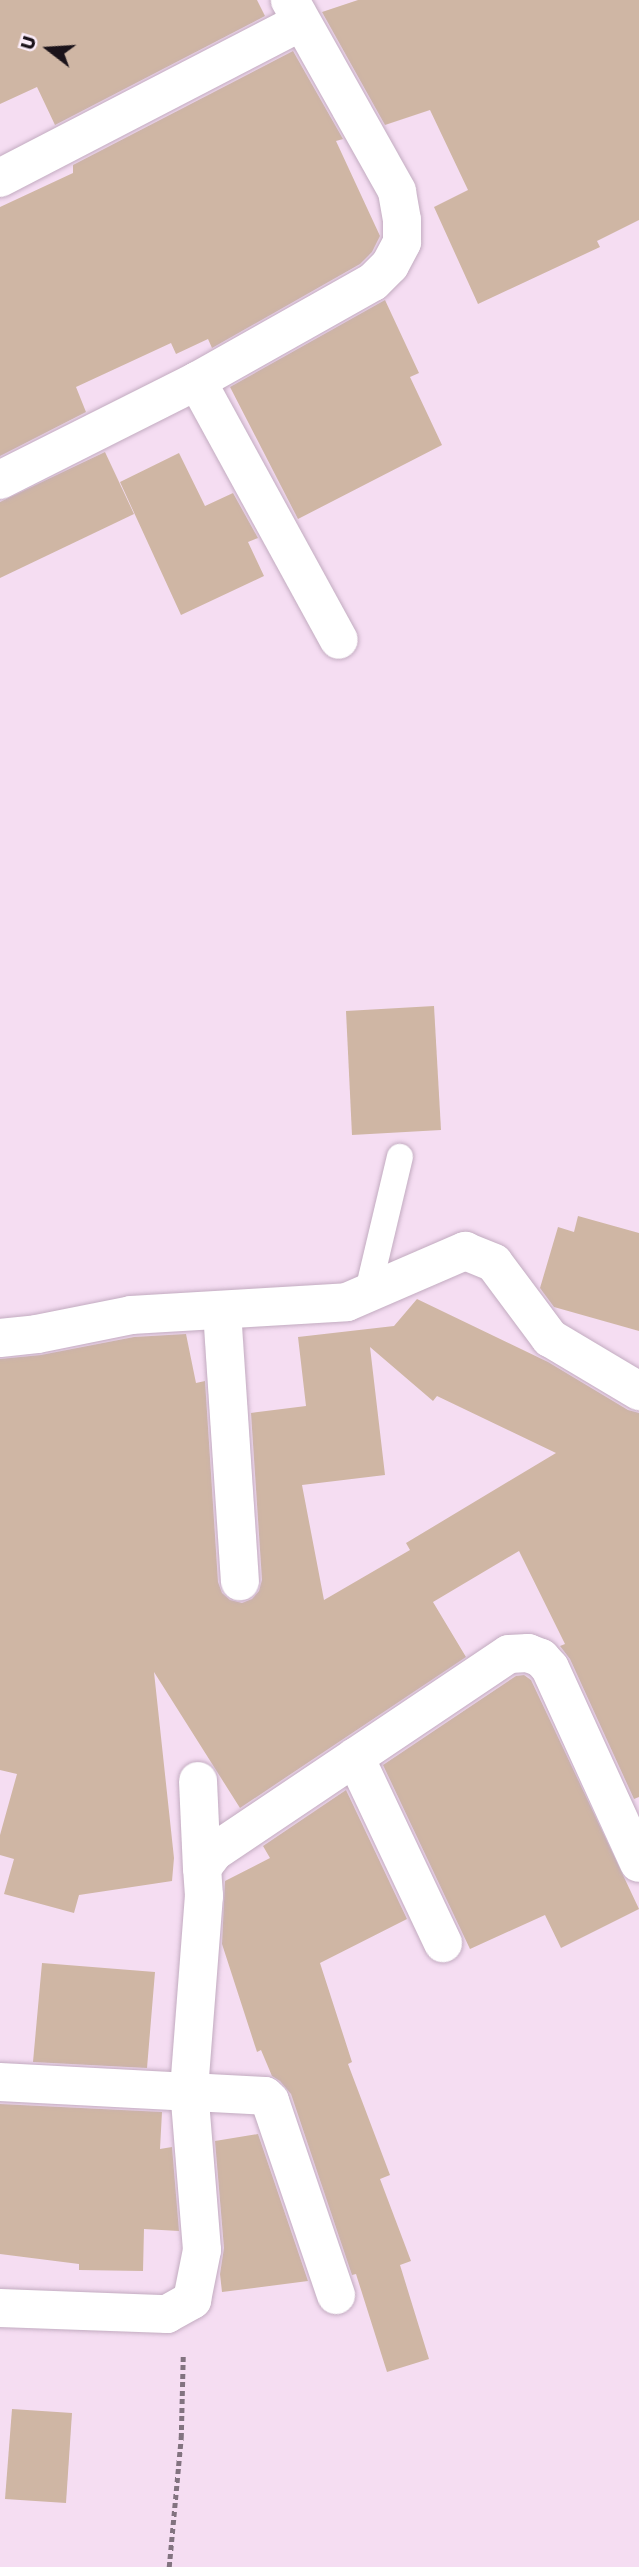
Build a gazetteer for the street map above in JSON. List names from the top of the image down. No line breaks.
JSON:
{"north":"left"}
